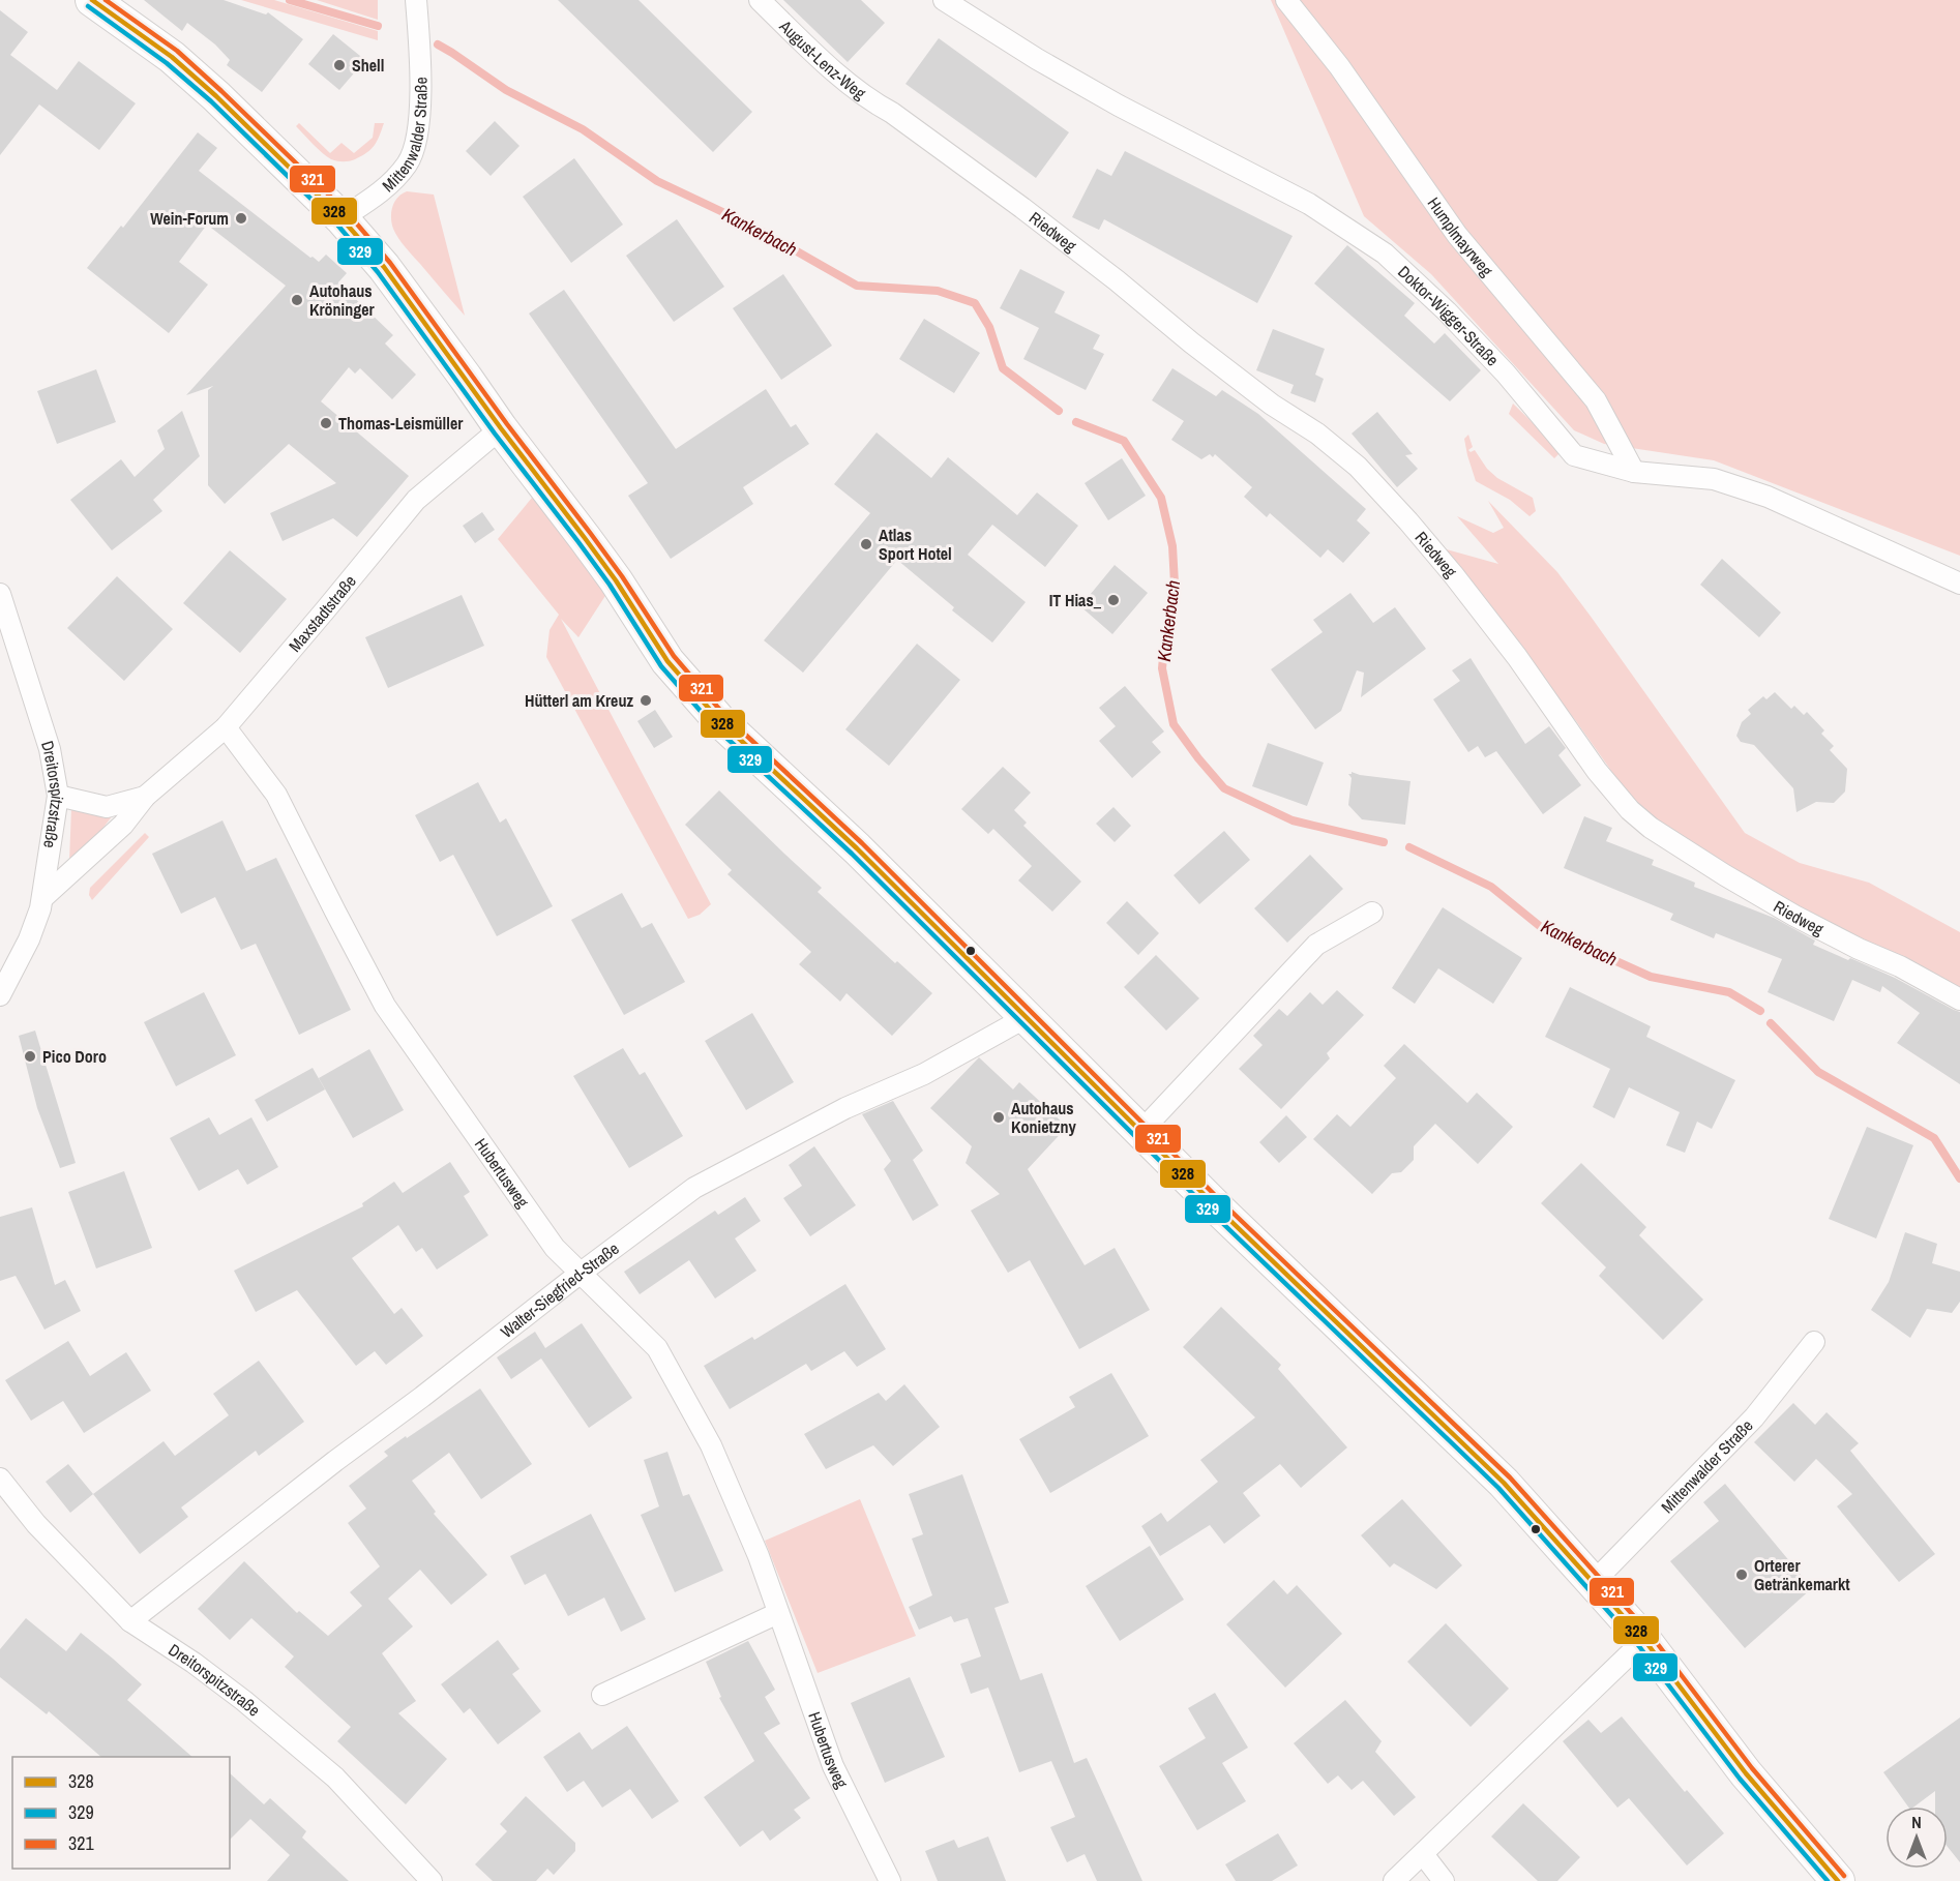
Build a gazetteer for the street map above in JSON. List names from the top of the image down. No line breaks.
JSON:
{"streets":{"street":["August-Lenz-Weg","Mittenwalder Straße","Riedweg","Humplmayrweg","Doktor-Wigger-Straße","Maxstadtstraße","Dreitorspitzstraße","Hubertusweg","Walter-Siegfried-Straße"]},"crossings":[["August-Lenz-Weg","Riedweg"],["Humplmayrweg","Doktor-Wigger-Straße"],["Maxstadtstraße","Dreitorspitzstraße"],["Maxstadtstraße","Hubertusweg"],["Dreitorspitzstraße","Walter-Siegfried-Straße"],["Hubertusweg","Walter-Siegfried-Straße"]],"water":["Kankerbach"],"places":["Shell","Wein-Forum","Autohaus Kröninger","Thomas-Leismüller","Atlas Sport Hotel","IT Hias_","Hütterl am Kreuz","Pico Doro","Autohaus Konietzny","Orterer Getränkemarkt"],"lines":["transit line 328","transit line 321","transit line 329"],"legend":["328","329","321"],"north":"top"}
